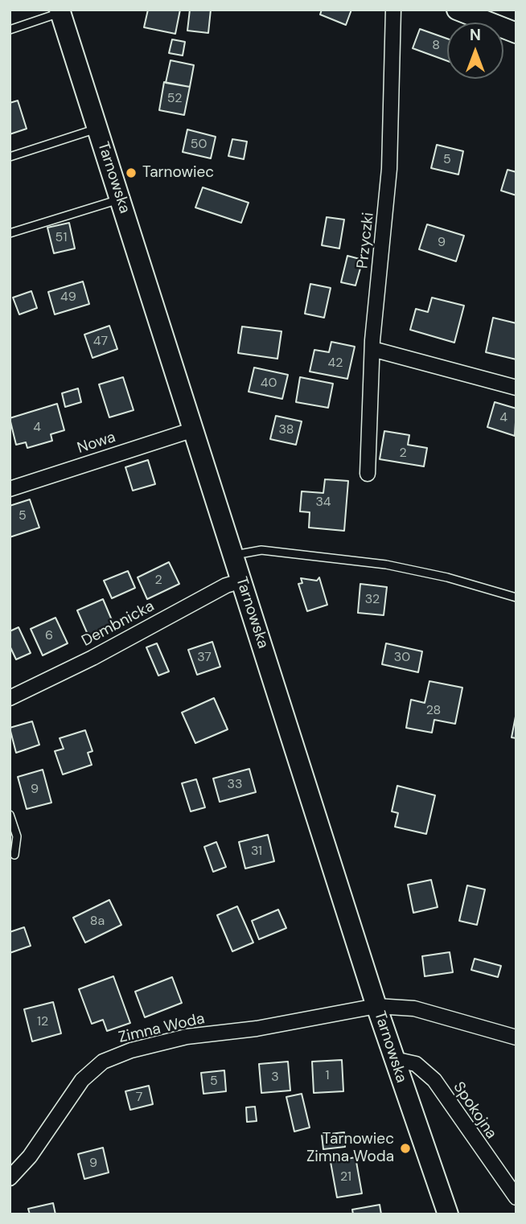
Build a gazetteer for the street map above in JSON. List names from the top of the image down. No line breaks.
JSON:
{"streets":{"main road":["Tarnowska"],"street":["Przyczki","Nowa","Dembnicka","Zimna Woda","Spokojna"]},"crossings":[["Tarnowska","Nowa"],["Tarnowska","Dembnicka"],["Tarnowska","Zimna Woda"],["Tarnowska","Spokojna"]],"places":["Tarnowiec","Tarnowiec Zimna Woda"],"house_numbers":["8","52","50","5","51","9","49","47","42","40","4","4","38","2","34","5","2","32","6","37","30","28","33","9","31","8a","12","1","3","5","7","9","21"],"north":"top"}
